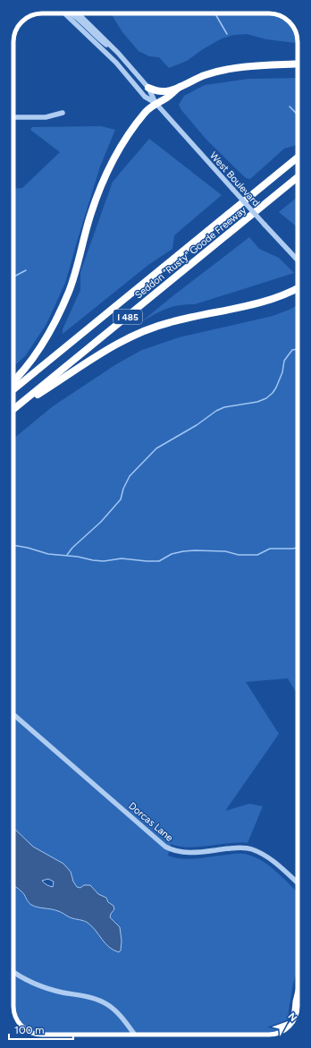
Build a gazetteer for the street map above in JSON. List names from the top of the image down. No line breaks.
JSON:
{"streets":{"highway":["Seddon \"Rusty\" Goode Freeway","I 485"],"street":["West Boulevard","Dorcas Lane"]},"scale_bar":"100 m","north":"top right"}
